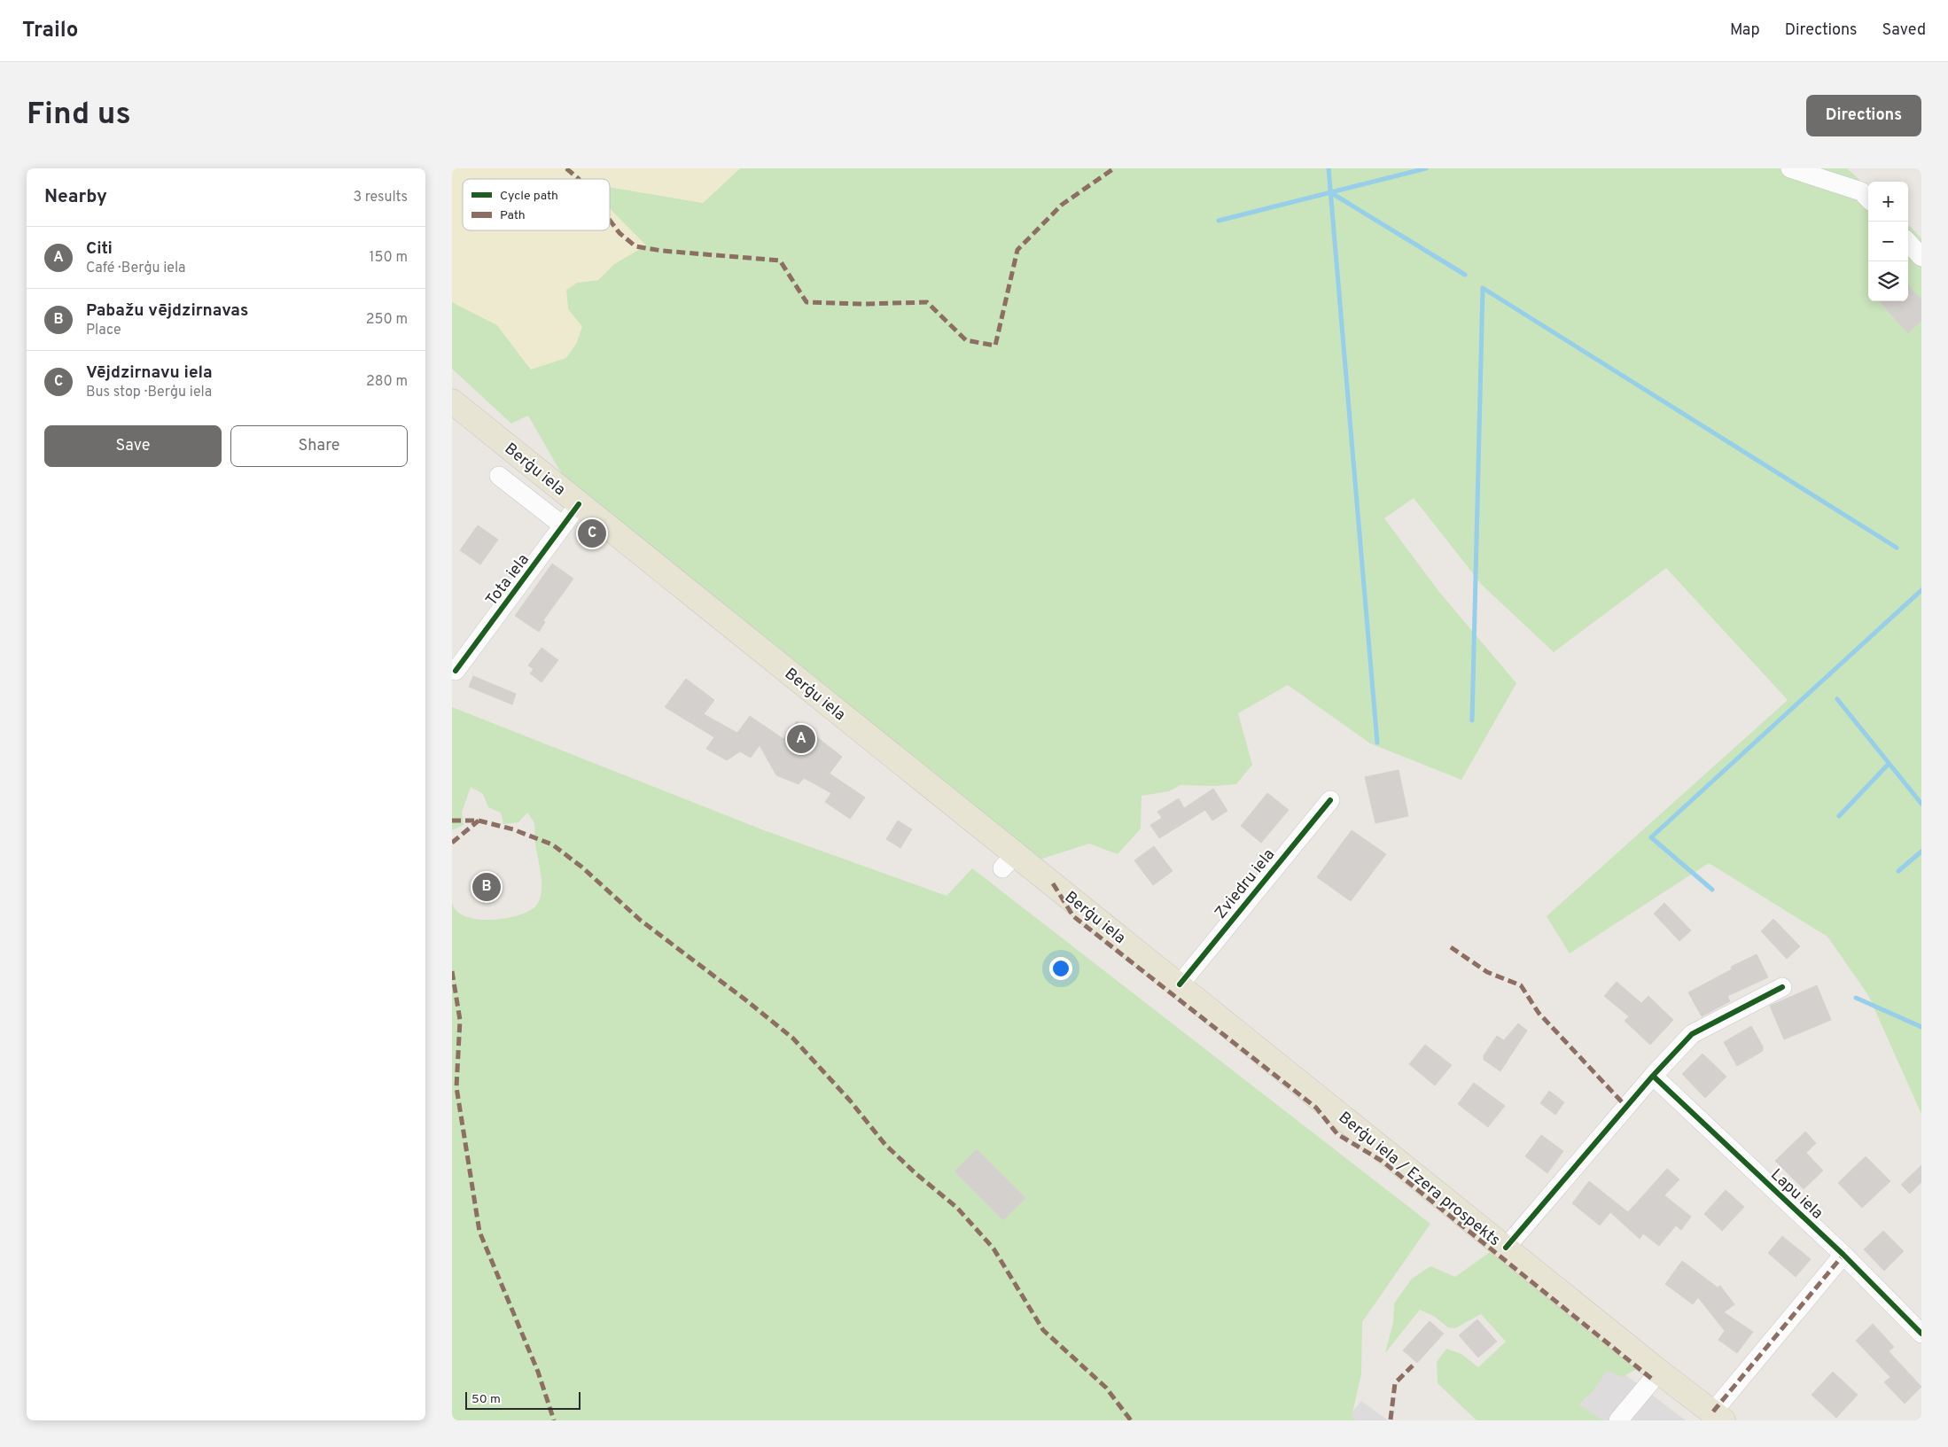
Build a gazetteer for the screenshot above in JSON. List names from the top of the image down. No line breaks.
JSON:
{"streets":{"main road":["Berģu iela","Berģu iela / Ezera prospekts"],"street":["Tota iela","Zviedru iela","Lapu iela"]},"crossings":[["Berģu iela","Tota iela"],["Berģu iela","Zviedru iela"],["Berģu iela","Berģu iela / Ezera prospekts"],["Zviedru iela","Berģu iela / Ezera prospekts"]],"legend":["Cycle path","Path"],"scale_bar":"50 m","page":{"header":"Trailo","nav":["Map","Directions","Saved"],"buttons":["Directions",["Save","Share"]],"title":"Find us","heading":["Nearby","3 results"],"map_buttons":["+","−"],"list":[{"mark":"A","name":"Citi","note":"Café · Berģu iela","value":"150 m"},{"mark":"B","name":"Pabažu vējdzirnavas","note":"Place","value":"250 m"},{"mark":"C","name":"Vējdzirnavu iela","note":"Bus stop · Berģu iela","value":"280 m"}],"pins":["C","A","B"],"scale":"50 m"}}
